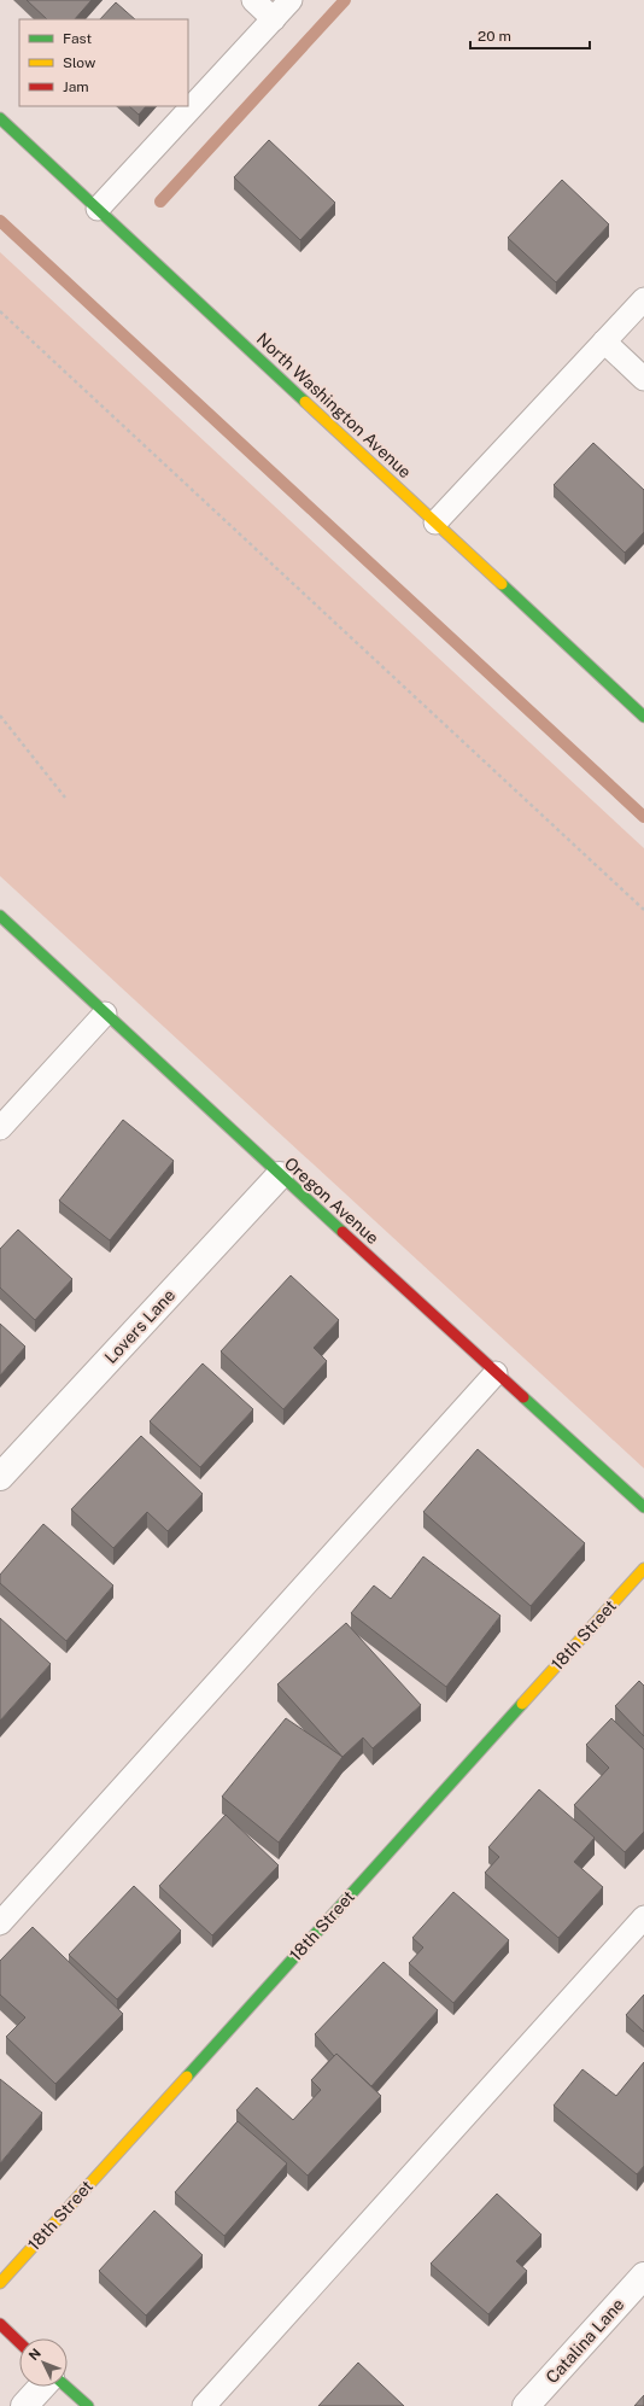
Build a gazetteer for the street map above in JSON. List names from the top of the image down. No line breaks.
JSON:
{"streets":{"street":["North Washington Avenue","Oregon Avenue","Lovers Lane","18th Street","Catalina Lane"]},"crossings":[["Oregon Avenue","Lovers Lane"]],"legend":["Fast","Slow","Jam"],"scale_bar":"20 m","north":"top left"}
